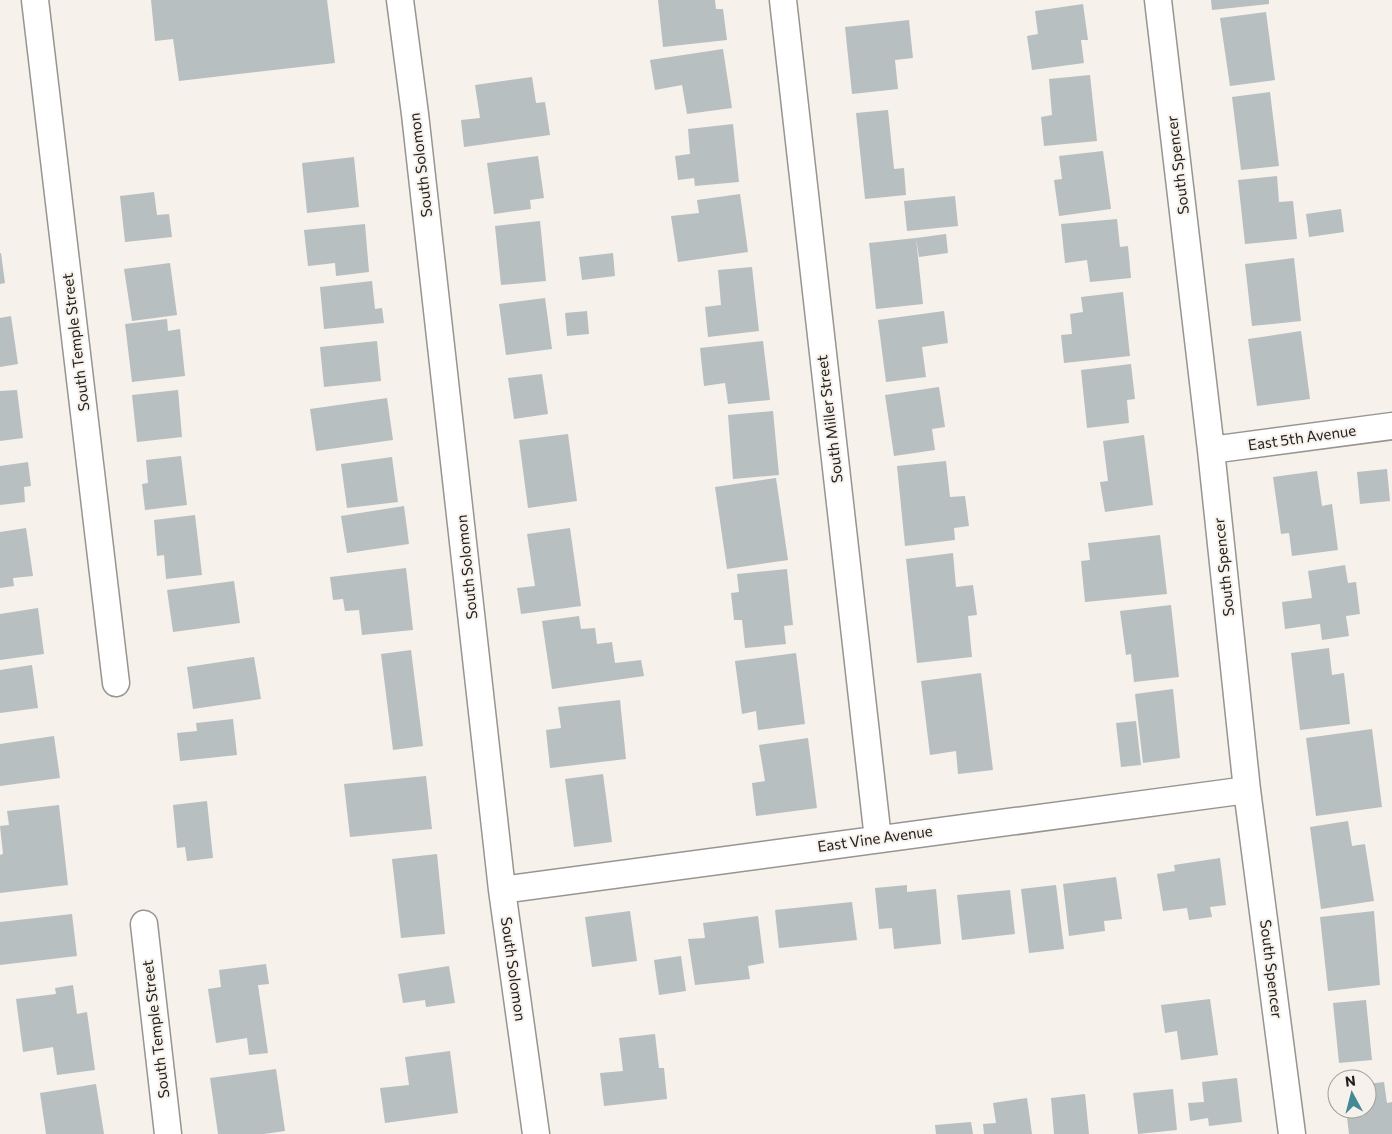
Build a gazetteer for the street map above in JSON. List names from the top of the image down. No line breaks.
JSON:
{"streets":{"street":["South Solomon","South Spencer","South Temple Street","South Miller Street","East 5th Avenue","East Vine Avenue"]},"crossings":[["South Solomon","East Vine Avenue"],["South Spencer","East 5th Avenue"],["South Spencer","East Vine Avenue"],["South Miller Street","East Vine Avenue"]],"north":"top"}
